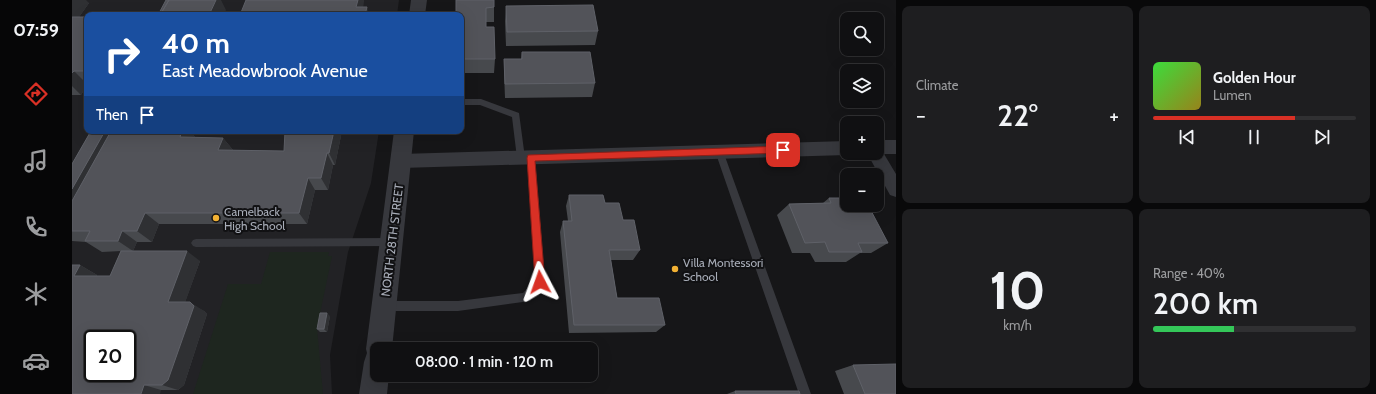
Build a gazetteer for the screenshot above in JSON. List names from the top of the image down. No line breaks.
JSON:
{"streets":{"street":["NORTH 28TH STREET"]},"places":["Camelback High School","Villa Montessori School"],"page":{"tabs":"07:59","tile":["Climate",["10","km/h"],["Range · 40%","200 km"]],"map_buttons":["+","−"],"turn":["40 m","East Meadowbrook Avenue"],"song":["Golden Hour","Lumen"],"then":"Then","heat":["−","22°","+"],"limit":"20","trip":"08:00 · 1 min · 120 m"}}
